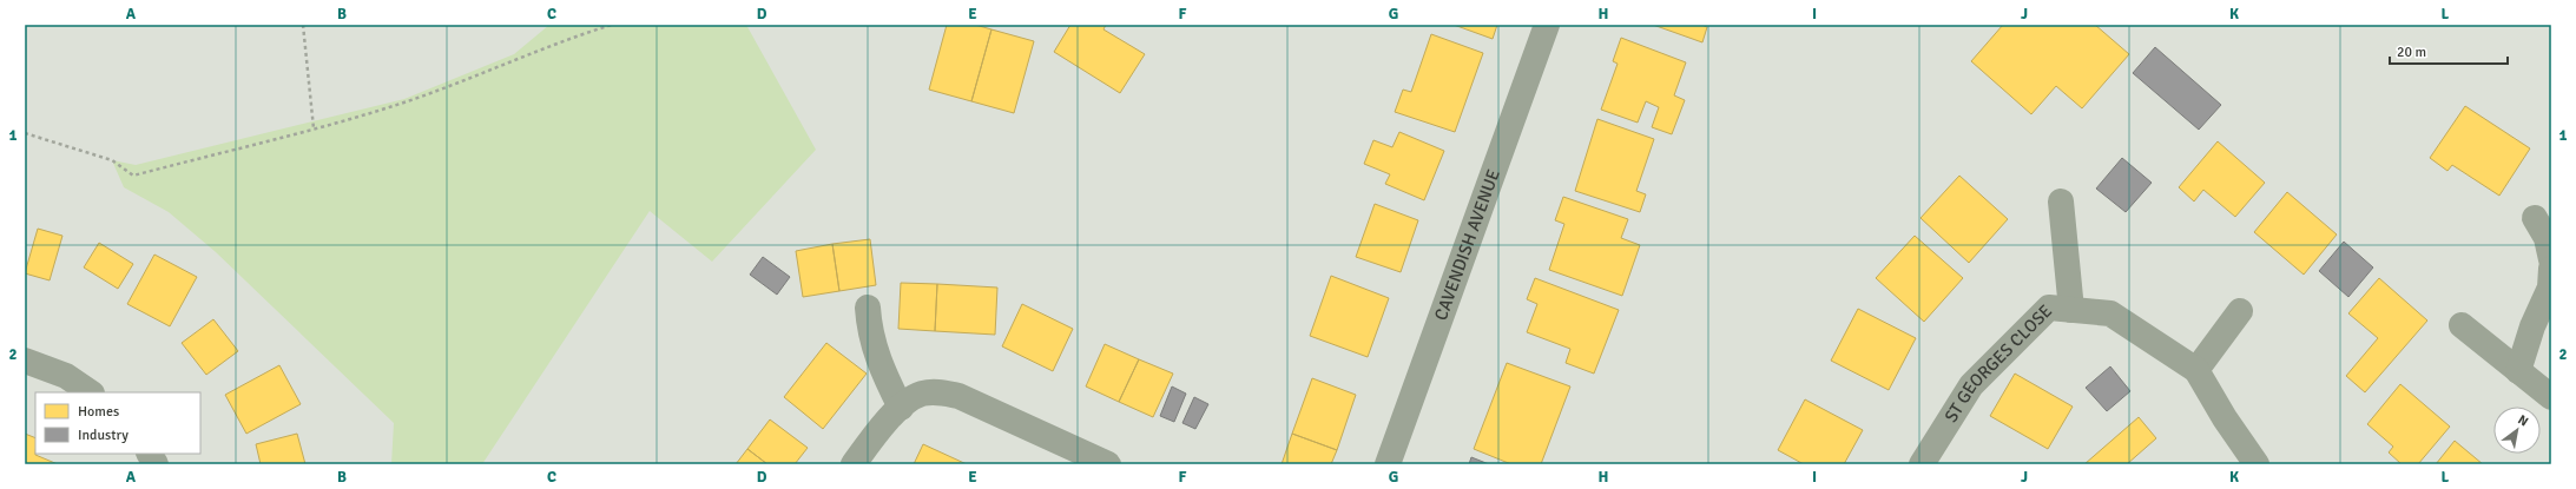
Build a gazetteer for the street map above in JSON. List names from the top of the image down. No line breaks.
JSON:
{"streets":{"street":["CAVENDISH AVENUE","ST GEORGES CLOSE"]},"legend":["Homes","Industry"],"scale_bar":"20 m","north":"top right","grid":{"columns":["A","B","C","D","E","F","G","H","I","J","K","L"],"rows":["1","2"]}}
